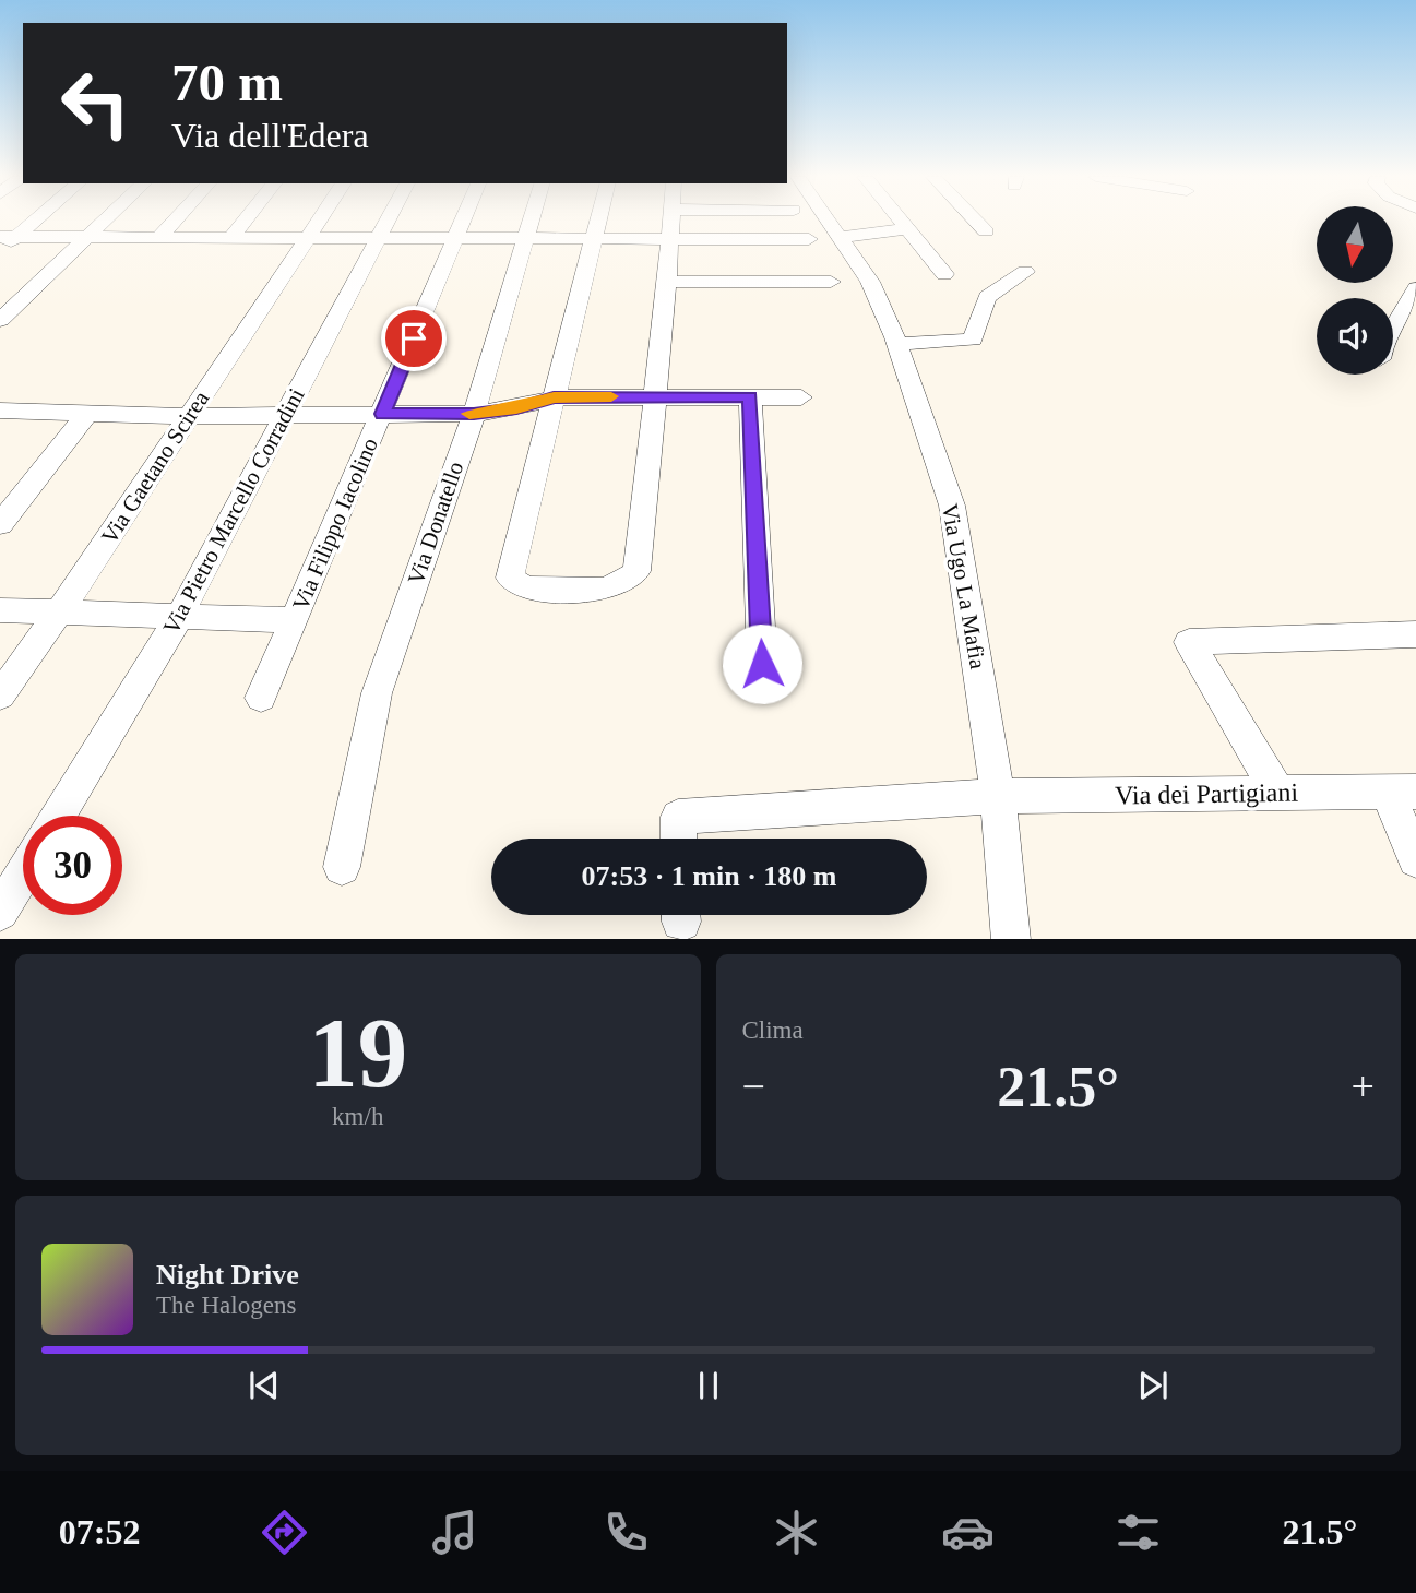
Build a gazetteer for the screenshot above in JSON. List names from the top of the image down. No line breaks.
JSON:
{"streets":{"street":["Via Gaetano Scirea","Via Pietro Marcello Corradini","Via Donatello","Via Filippo Iacolino","Via Ugo La Mafia","Via dei Partigiani"]},"crossings":[["Via Ugo La Mafia","Via dei Partigiani"]],"north":"bottom","page":{"turn":["70 m","Via dell'Edera"],"limit":"30","trip":"07:53 · 1 min · 180 m","tile":[["19","km/h"],"Clima"],"heat":["−","21.5°","+"],"song":["Night Drive","The Halogens"],"tabs":["07:52","21.5°"]}}
